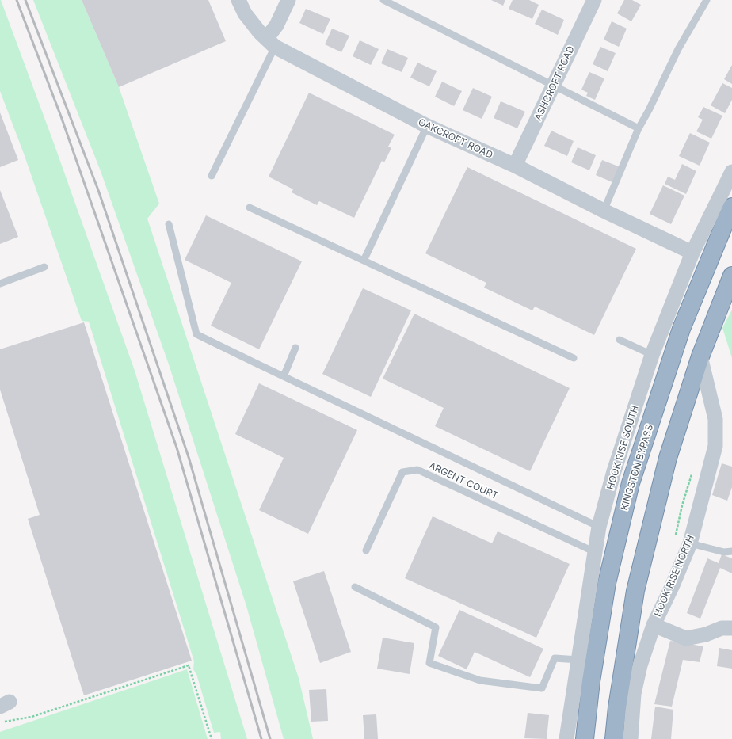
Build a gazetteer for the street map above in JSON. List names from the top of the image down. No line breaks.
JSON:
{"streets":{"highway":["KINGSTON BYPASS"],"street":["ASHCROFT ROAD","OAKCROFT ROAD","HOOK RISE SOUTH","HOOK RISE NORTH"],"lane":["ARGENT COURT"]},"crossings":[["ASHCROFT ROAD","OAKCROFT ROAD"],["OAKCROFT ROAD","HOOK RISE SOUTH"],["HOOK RISE SOUTH","ARGENT COURT"]]}
